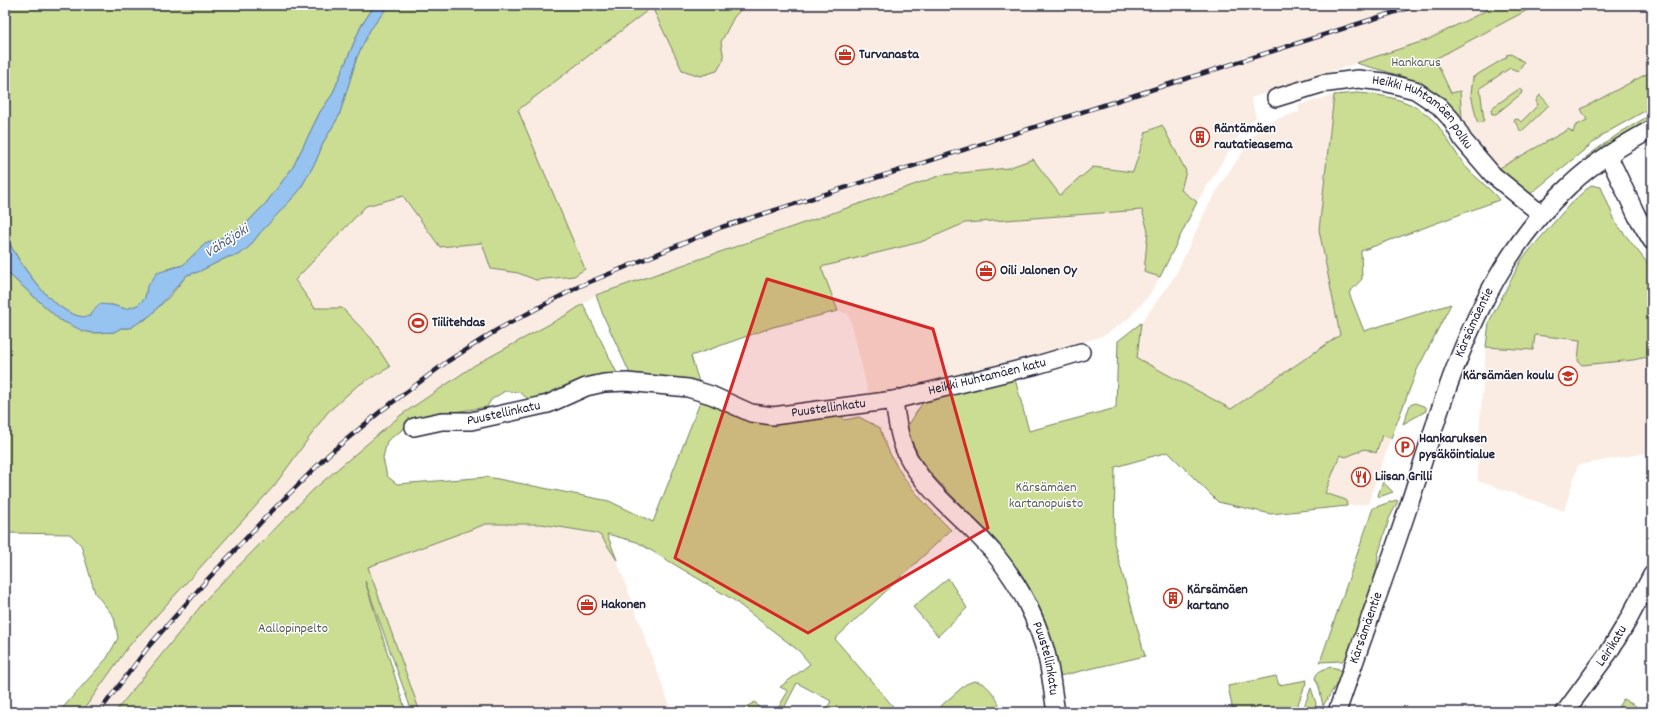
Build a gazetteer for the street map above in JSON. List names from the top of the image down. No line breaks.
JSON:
{"streets":{"street":["Heikki Huhtamäen polku","Kärsämäentie","Heikki Huhtamäen katu","Puustellinkatu","Leirikatu"]},"crossings":[["Heikki Huhtamäen polku","Kärsämäentie"],["Heikki Huhtamäen katu","Puustellinkatu"]],"water":["Vähäjoki"],"parks":["Hankarus","Kärsämäen kartanopuisto","Aallopinpelto"],"places":{"office":["Turvanasta","Oili Jalonen Oy","Hakonen"],"building":["Räntämäen rautatieasema","Kärsämäen kartano"],"sports":["Tiilitehdas"],"school or university":["Kärsämäen koulu"],"parking":["Hankaruksen pysäköintialue"],"restaurant":["Liisan Grilli"]}}
